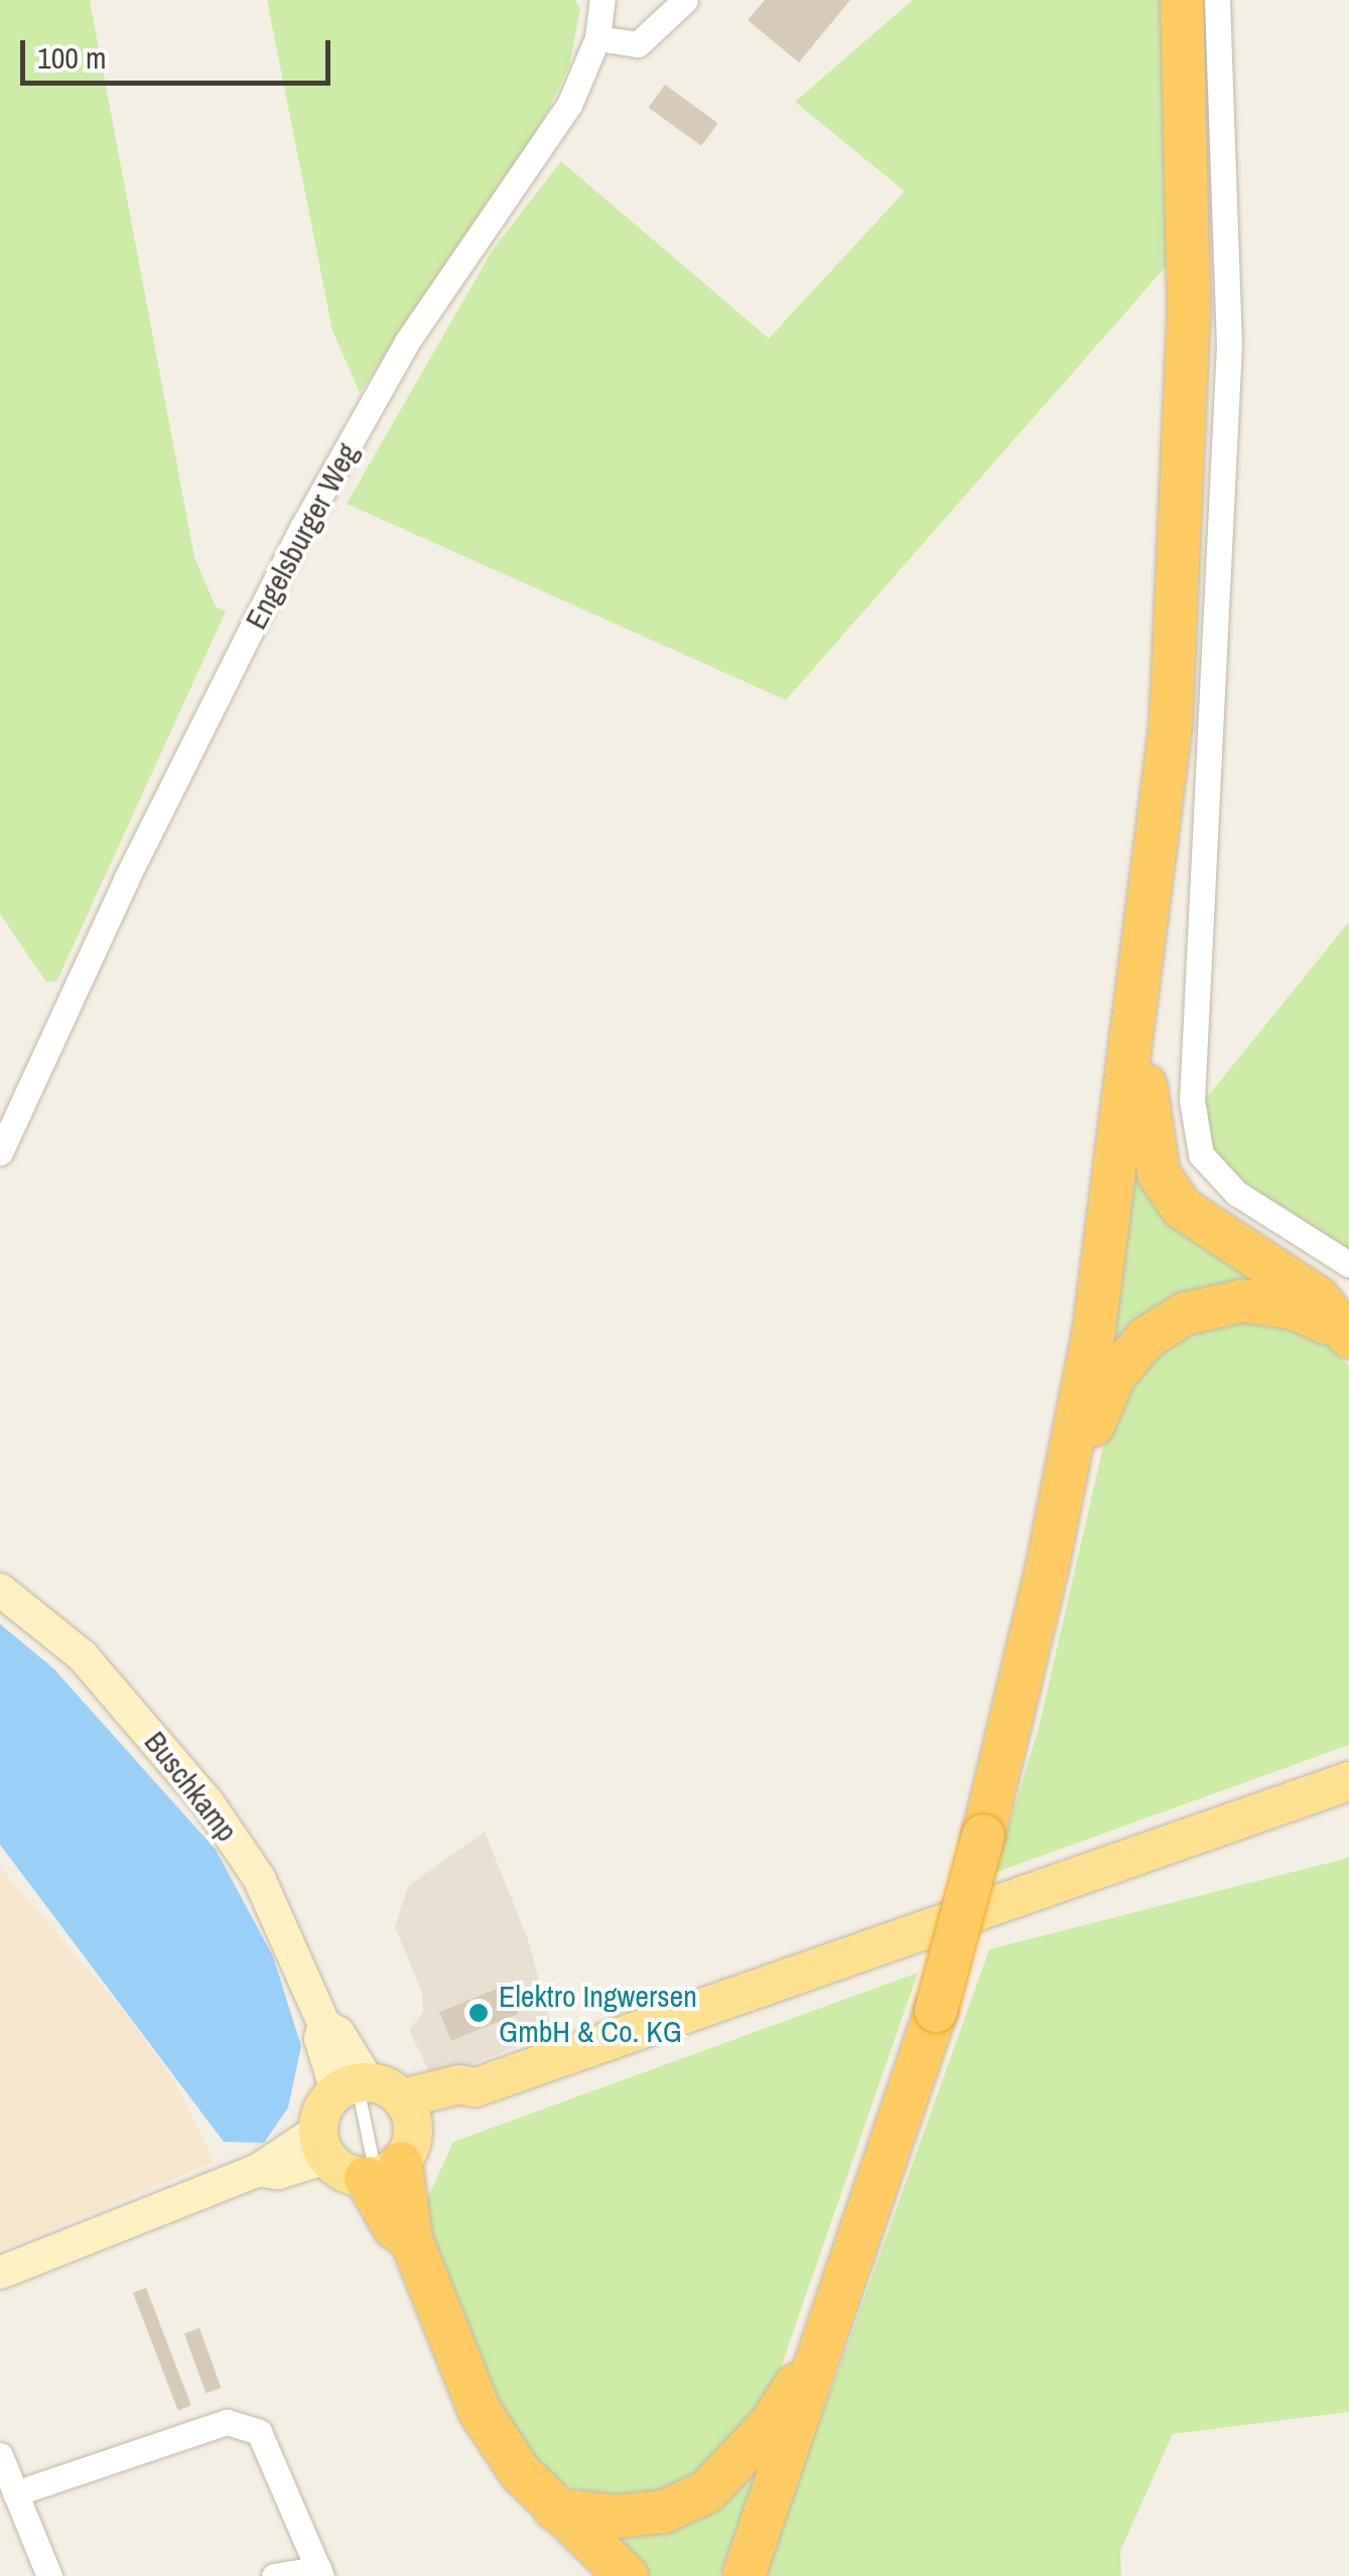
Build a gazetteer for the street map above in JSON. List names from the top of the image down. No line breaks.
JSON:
{"streets":{"street":["Engelsburger Weg","Buschkamp"]},"places":["Elektro Ingwersen GmbH & Co. KG"],"scale_bar":"100 m"}
